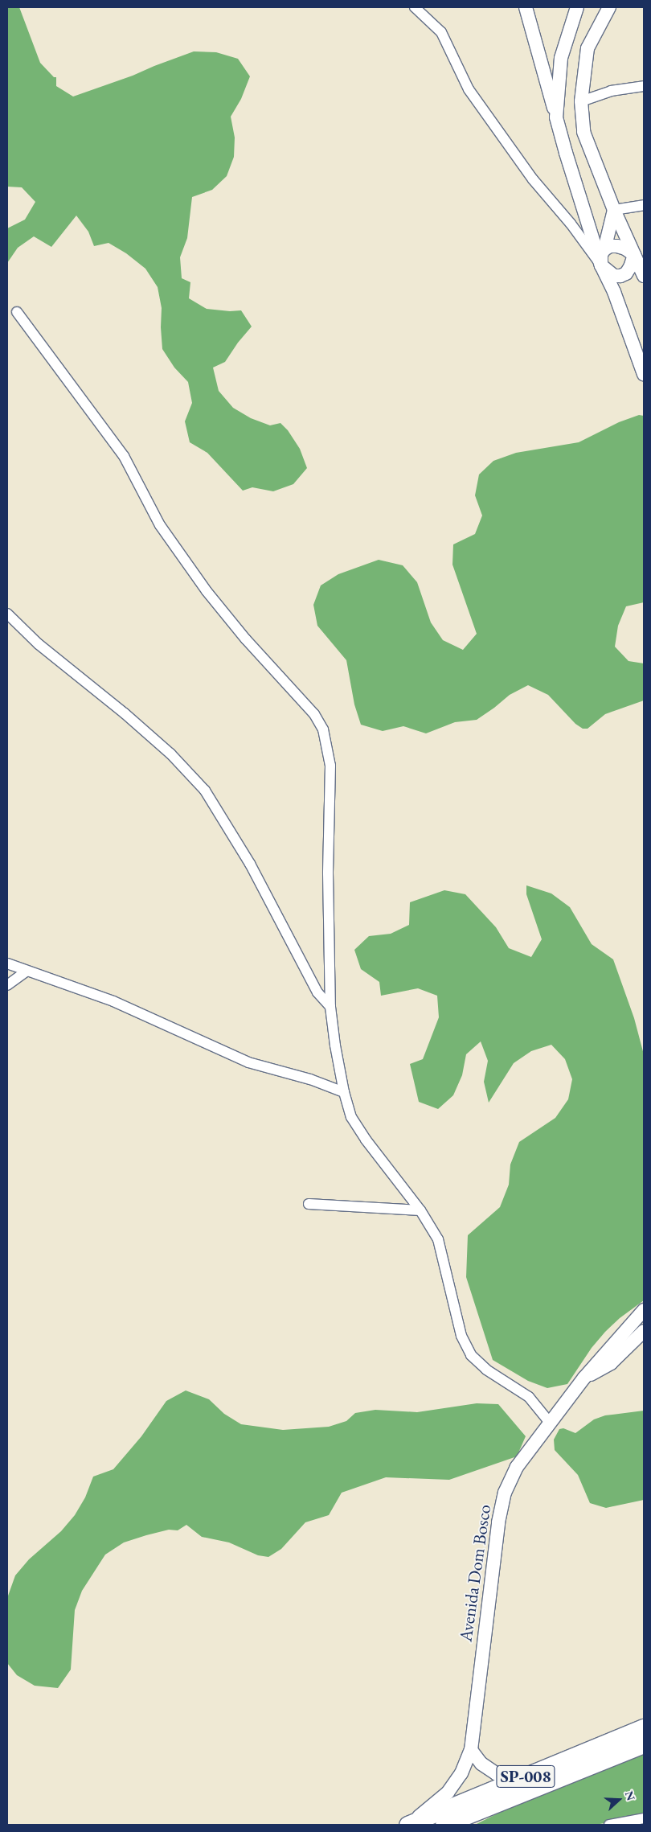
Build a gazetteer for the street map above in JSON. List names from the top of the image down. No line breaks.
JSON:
{"streets":{"main road":["SP-008"],"street":["Avenida Dom Bosco"]},"crossings":[["Avenida Dom Bosco","SP-008"]],"north":"right"}
